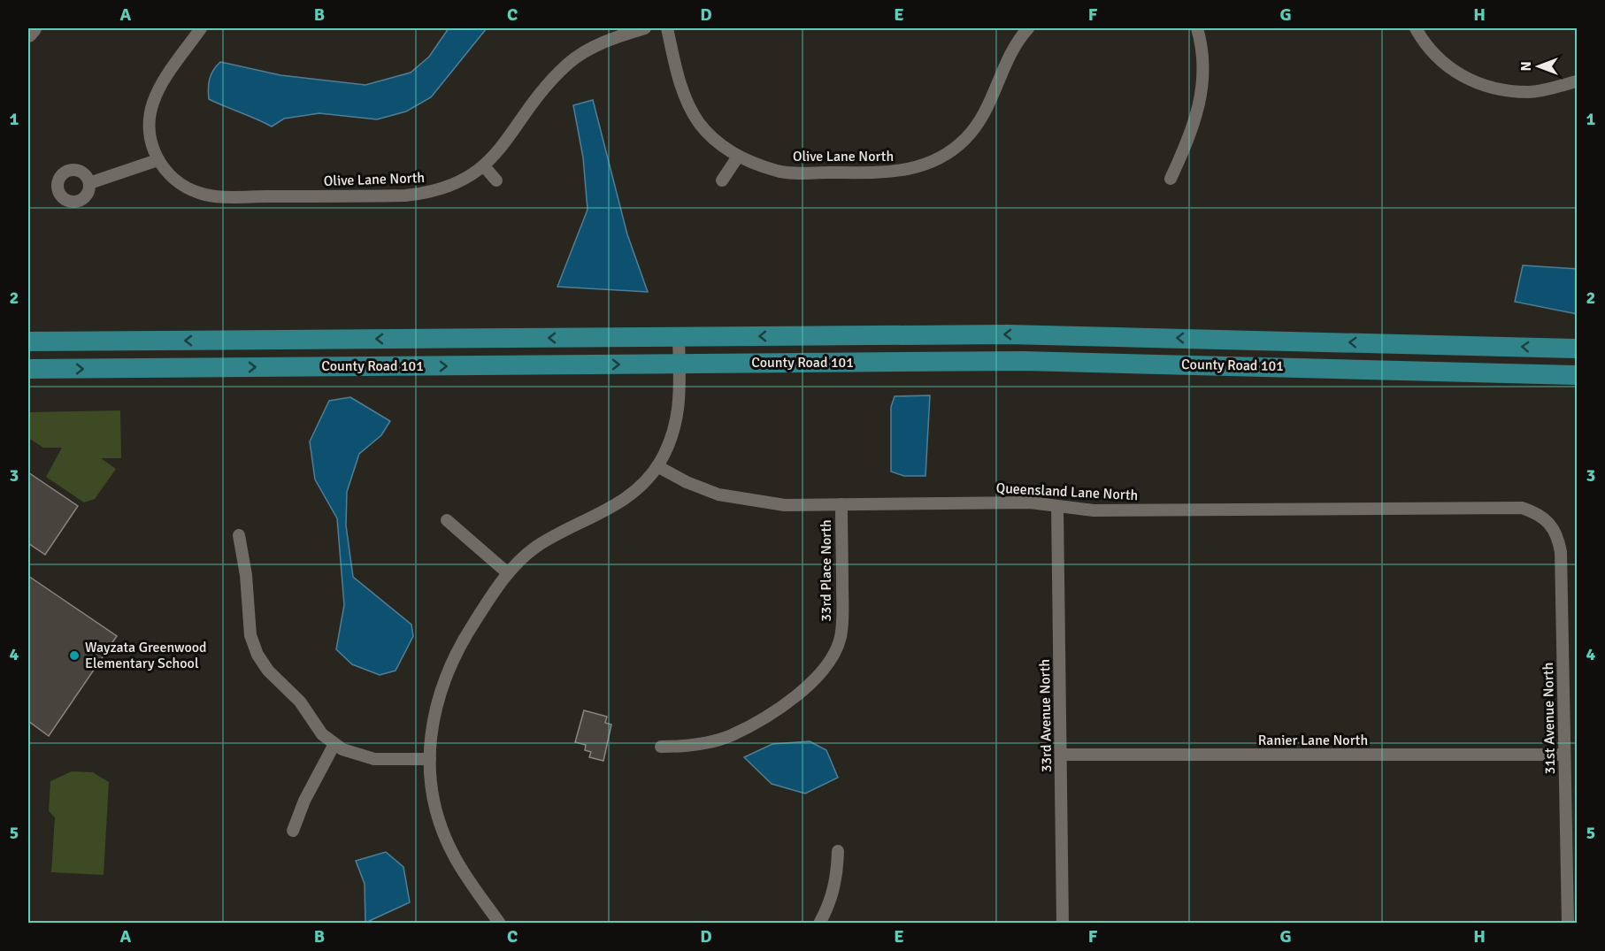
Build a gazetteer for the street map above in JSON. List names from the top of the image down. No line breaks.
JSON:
{"streets":{"main road":["County Road 101"],"street":["Olive Lane North","Queensland Lane North","33rd Place North","33rd Avenue North","31st Avenue North","Ranier Lane North"]},"crossings":[["Queensland Lane North","33rd Place North"],["Queensland Lane North","33rd Avenue North"],["Queensland Lane North","31st Avenue North"],["33rd Avenue North","Ranier Lane North"],["31st Avenue North","Ranier Lane North"]],"places":["Wayzata Greenwood Elementary School"],"north":"left","grid":{"columns":["A","B","C","D","E","F","G","H"],"rows":["1","2","3","4","5"]}}
